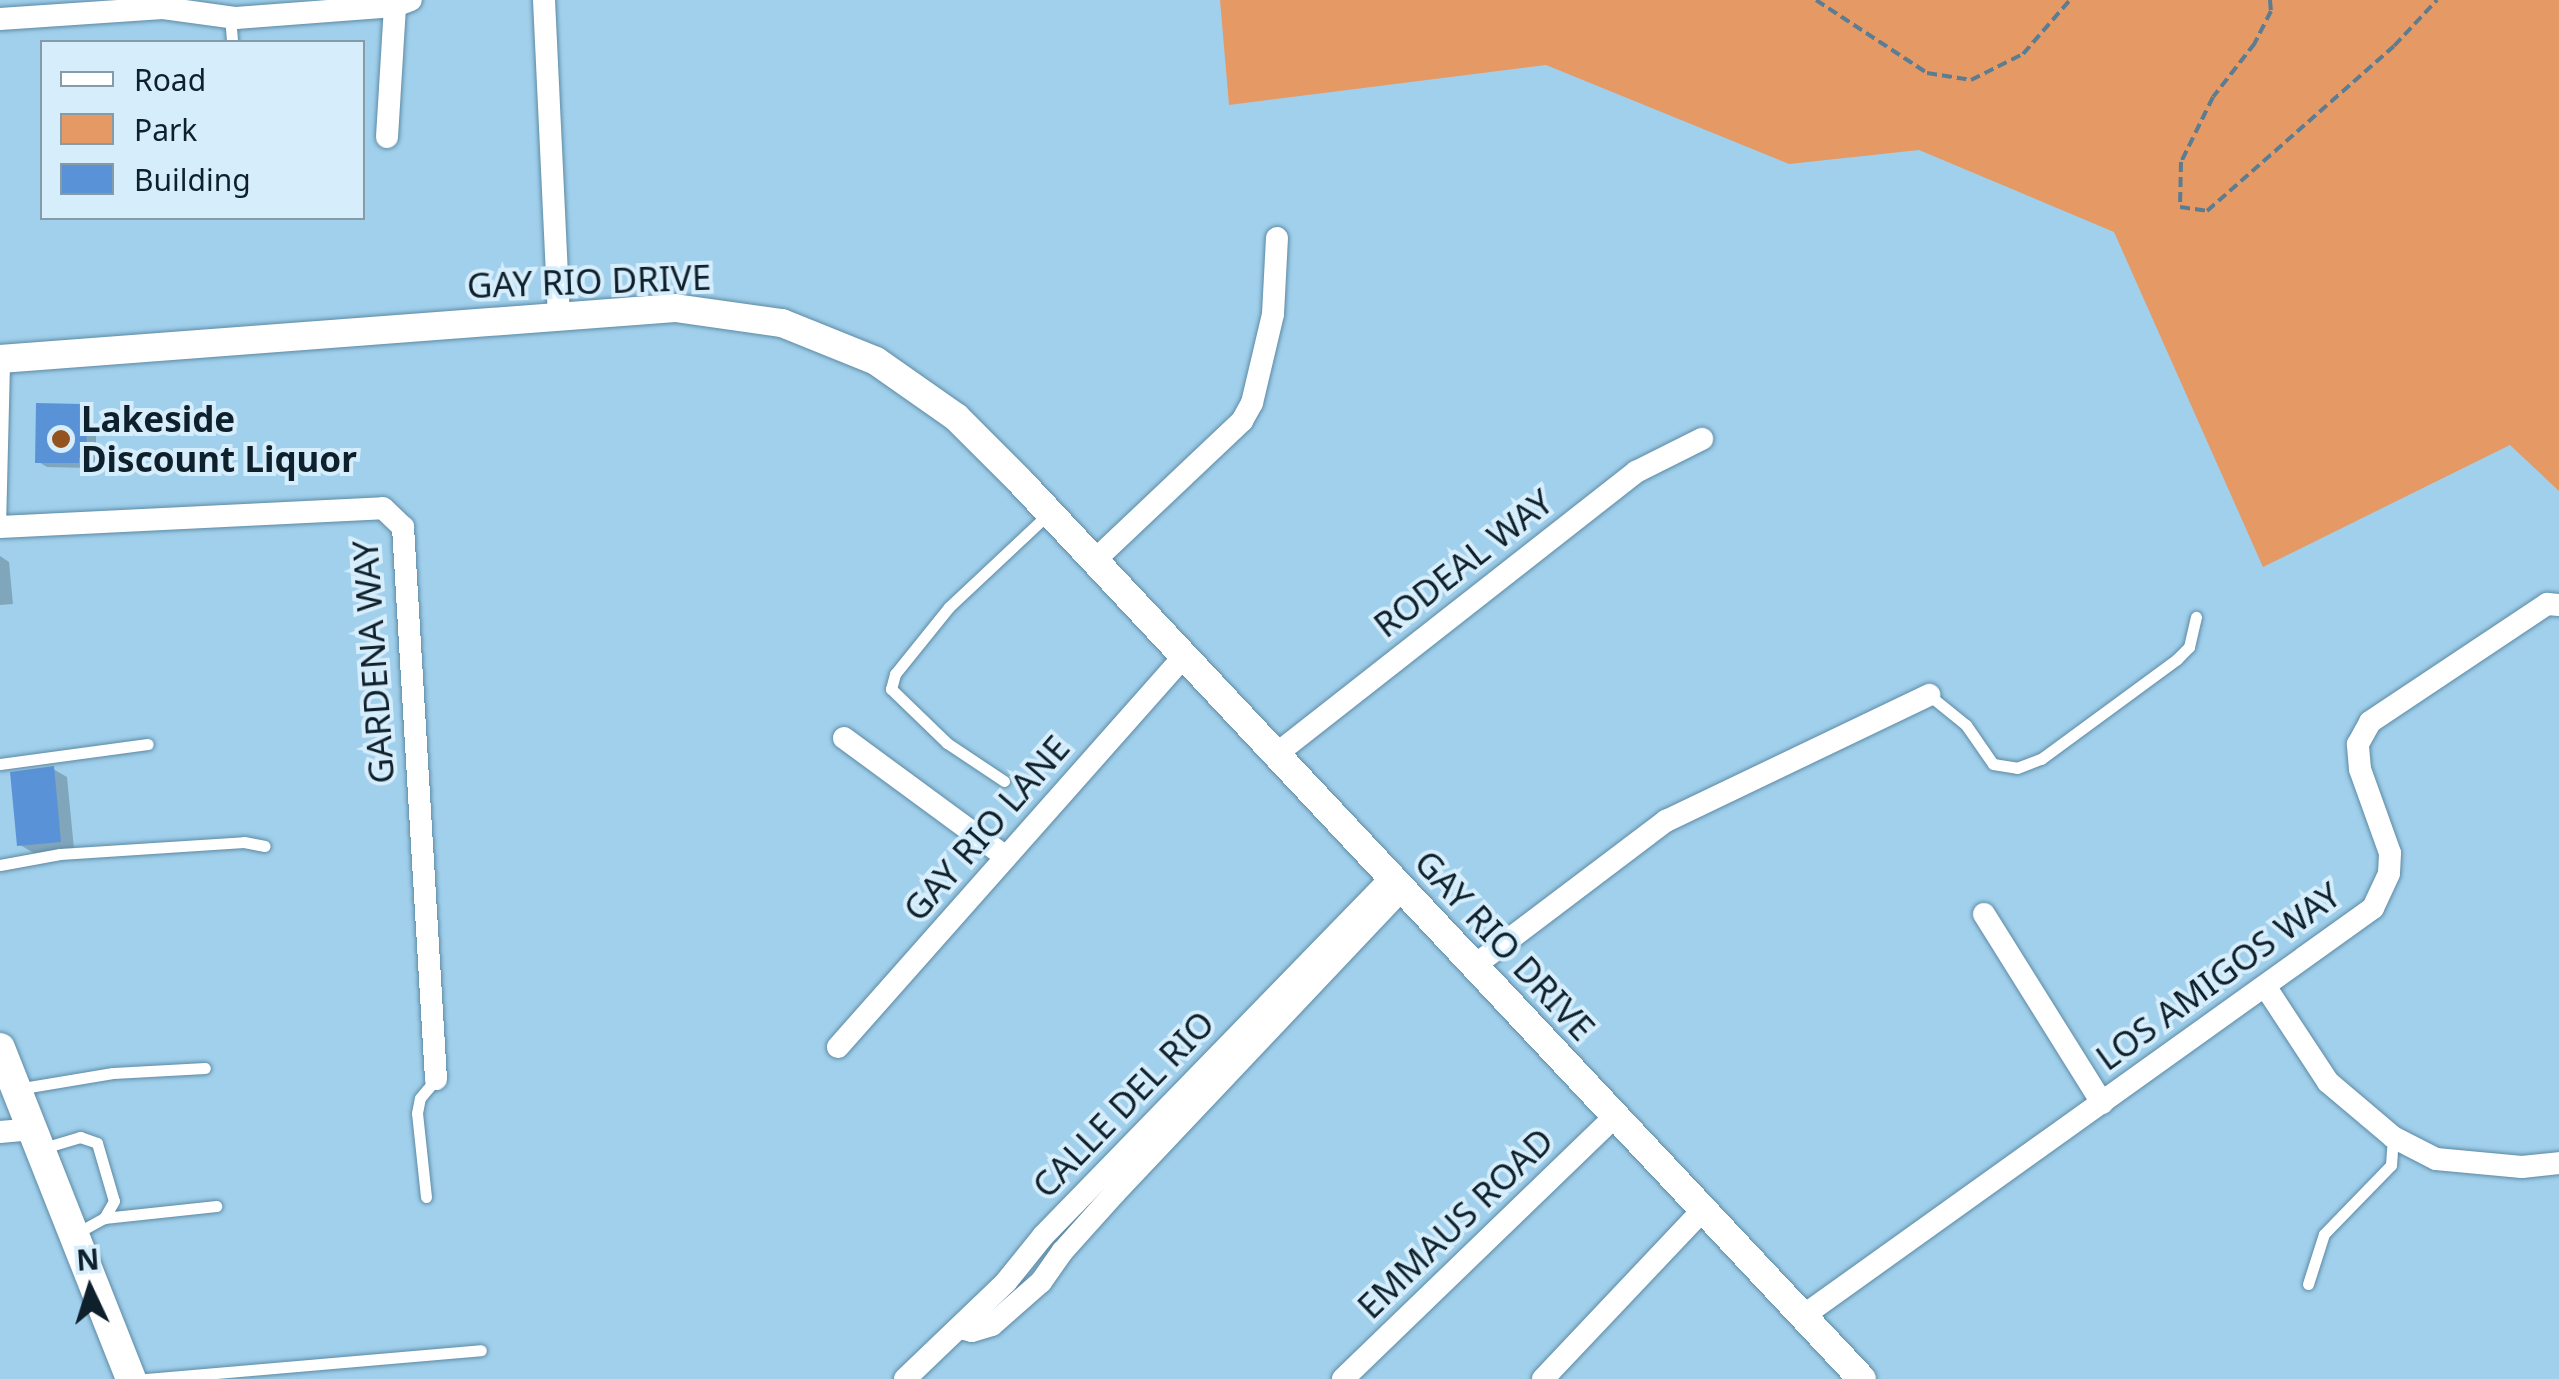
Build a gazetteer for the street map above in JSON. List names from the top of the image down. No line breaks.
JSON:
{"streets":{"street":["GAY RIO DRIVE","RODEAL WAY","GARDENA WAY","GAY RIO LANE","LOS AMIGOS WAY","CALLE DEL RIO","EMMAUS ROAD"]},"crossings":[["GAY RIO DRIVE","RODEAL WAY"],["GAY RIO DRIVE","GAY RIO LANE"],["GAY RIO DRIVE","LOS AMIGOS WAY"],["GAY RIO DRIVE","CALLE DEL RIO"],["GAY RIO DRIVE","EMMAUS ROAD"]],"places":["Lakeside Discount Liquor"],"legend":["Road","Park","Building"],"north":"top"}
